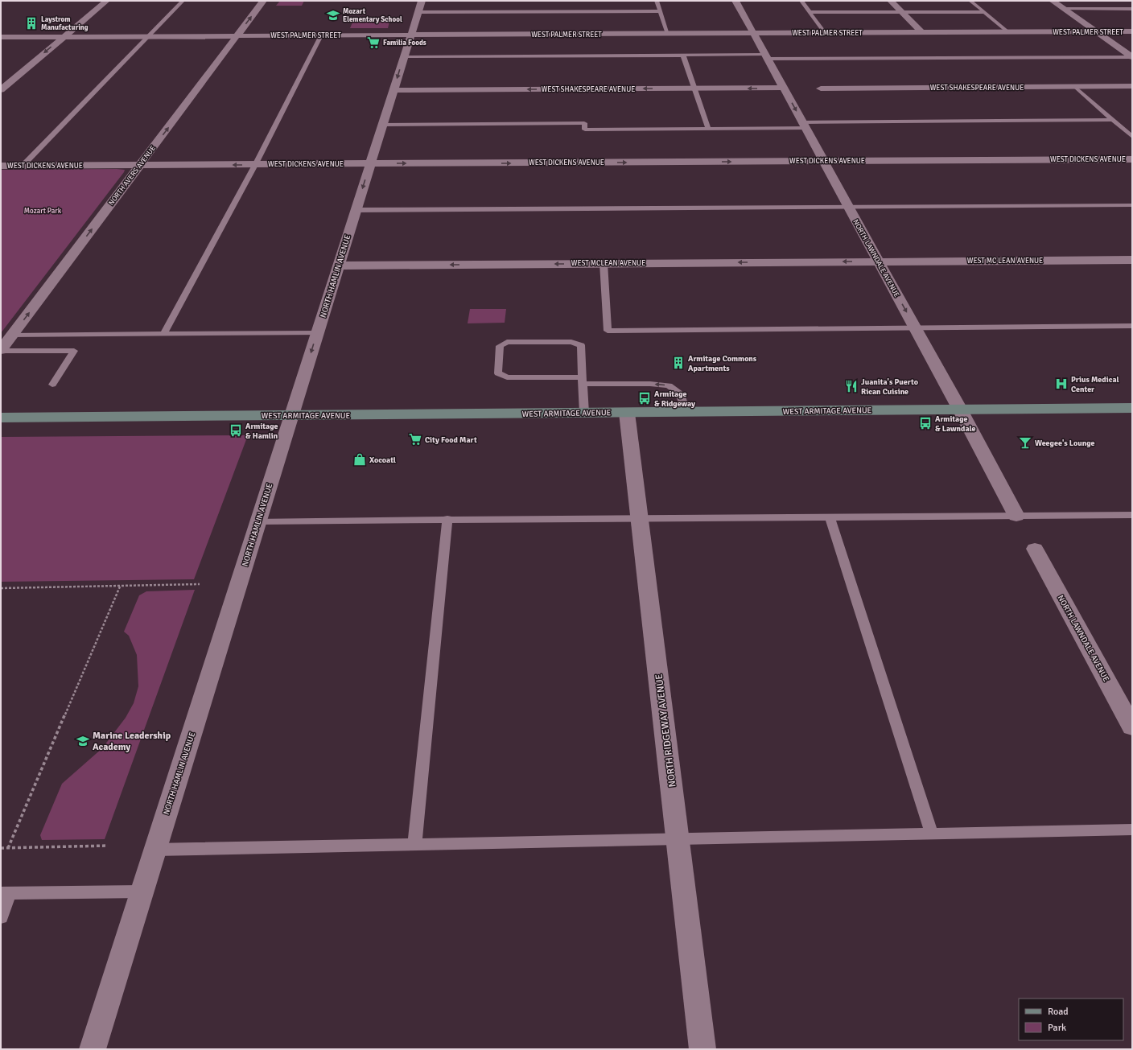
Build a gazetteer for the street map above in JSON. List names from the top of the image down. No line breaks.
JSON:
{"streets":{"main road":["WEST ARMITAGE AVENUE"],"street":["WEST PALMER STREET","WEST SHAKESPEARE AVENUE","WEST DICKENS AVENUE","NORTH AVERS AVENUE","NORTH LAWNDALE AVENUE","WEST MC LEAN AVENUE","WEST MCLEAN AVENUE","NORTH HAMLIN AVENUE","NORTH RIDGEWAY AVENUE"]},"crossings":[["WEST PALMER STREET","NORTH AVERS AVENUE"],["WEST PALMER STREET","NORTH LAWNDALE AVENUE"],["WEST PALMER STREET","NORTH HAMLIN AVENUE"],["WEST SHAKESPEARE AVENUE","NORTH LAWNDALE AVENUE"],["WEST SHAKESPEARE AVENUE","NORTH HAMLIN AVENUE"],["WEST DICKENS AVENUE","NORTH AVERS AVENUE"],["WEST DICKENS AVENUE","NORTH LAWNDALE AVENUE"],["WEST DICKENS AVENUE","NORTH HAMLIN AVENUE"],["NORTH LAWNDALE AVENUE","WEST MC LEAN AVENUE"],["NORTH LAWNDALE AVENUE","WEST MCLEAN AVENUE"],["NORTH LAWNDALE AVENUE","WEST ARMITAGE AVENUE"],["WEST MC LEAN AVENUE","WEST MCLEAN AVENUE"],["WEST MCLEAN AVENUE","NORTH HAMLIN AVENUE"],["NORTH HAMLIN AVENUE","WEST ARMITAGE AVENUE"],["WEST ARMITAGE AVENUE","NORTH RIDGEWAY AVENUE"]],"one_way":["WEST SHAKESPEARE AVENUE","WEST MCLEAN AVENUE"],"parks":["Mozart Park"],"places":{"school or university":["Mozart Elementary School","Marine Leadership Academy"],"building":["Laystrom Manufacturing","Armitage Commons Apartments"],"supermarket":["Familia Foods","City Food Mart"],"hospital":["Prius Medical Center"],"restaurant":["Juanita's Puerto Rican Cuisine"],"bus stop":["Armitage & Ridgeway","Armitage & Lawndale","Armitage & Hamlin"],"bar":["Weegee's Lounge"],"shop":["Xocoatl"]},"legend":["Road","Park"]}
